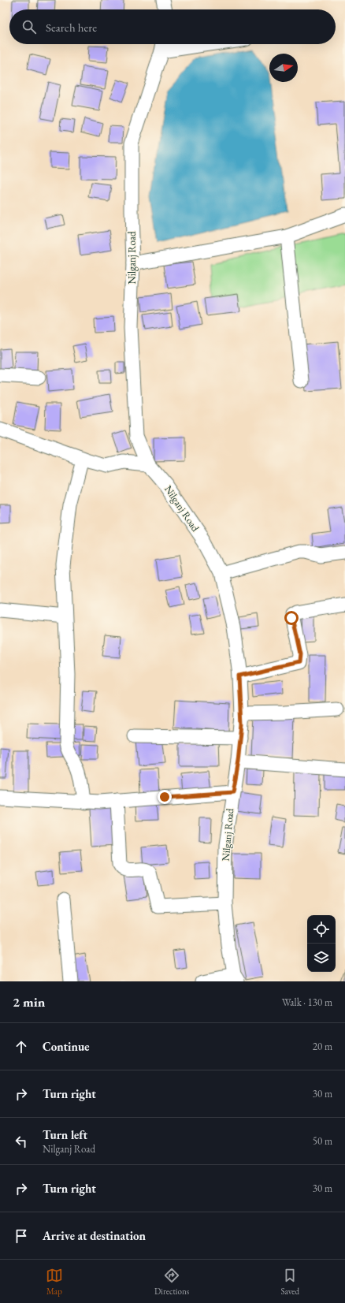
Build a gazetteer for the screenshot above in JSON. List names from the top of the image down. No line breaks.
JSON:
{"streets":{"street":["Nilganj Road"]},"north":"right","page":{"search":"Search here","heading":["2 min","Walk · 130 m"],"list":[["Continue","20 m"],["Turn right","30 m"],["Turn left","Nilganj Road","50 m"],["Turn right","30 m"],"Arrive at destination"],"nav":["Map","Directions","Saved"]}}
